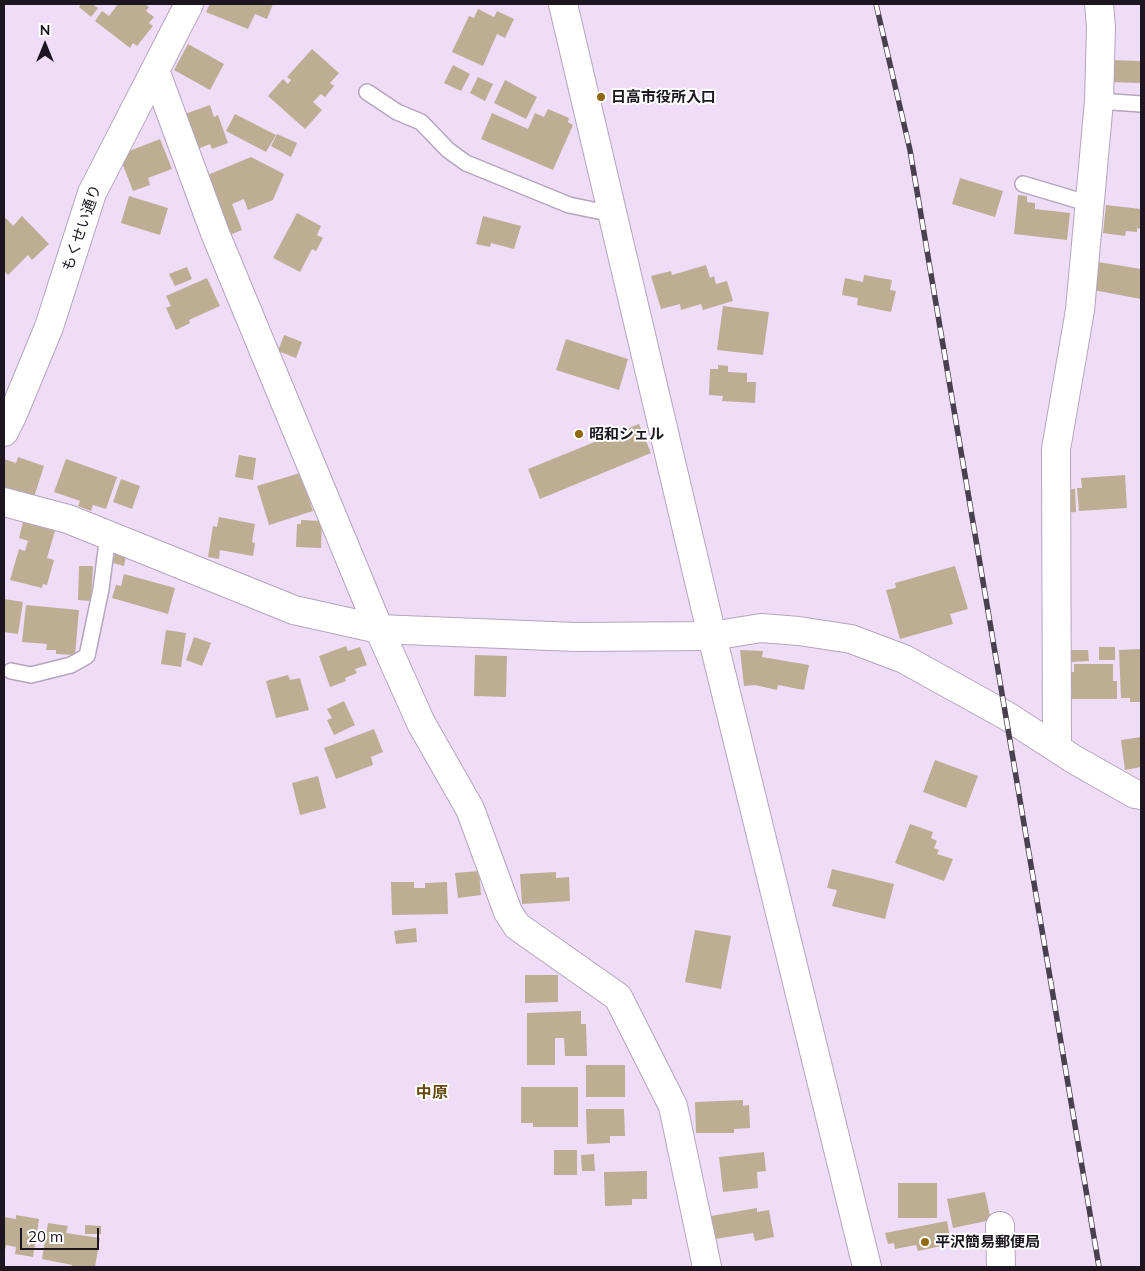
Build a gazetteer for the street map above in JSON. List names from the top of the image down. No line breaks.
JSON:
{"streets":{"street":["もくせい通り"]},"districts":["中原"],"places":["日高市役所入口","昭和シェル","平沢簡易郵便局"],"scale_bar":"20 m","north":"top"}
